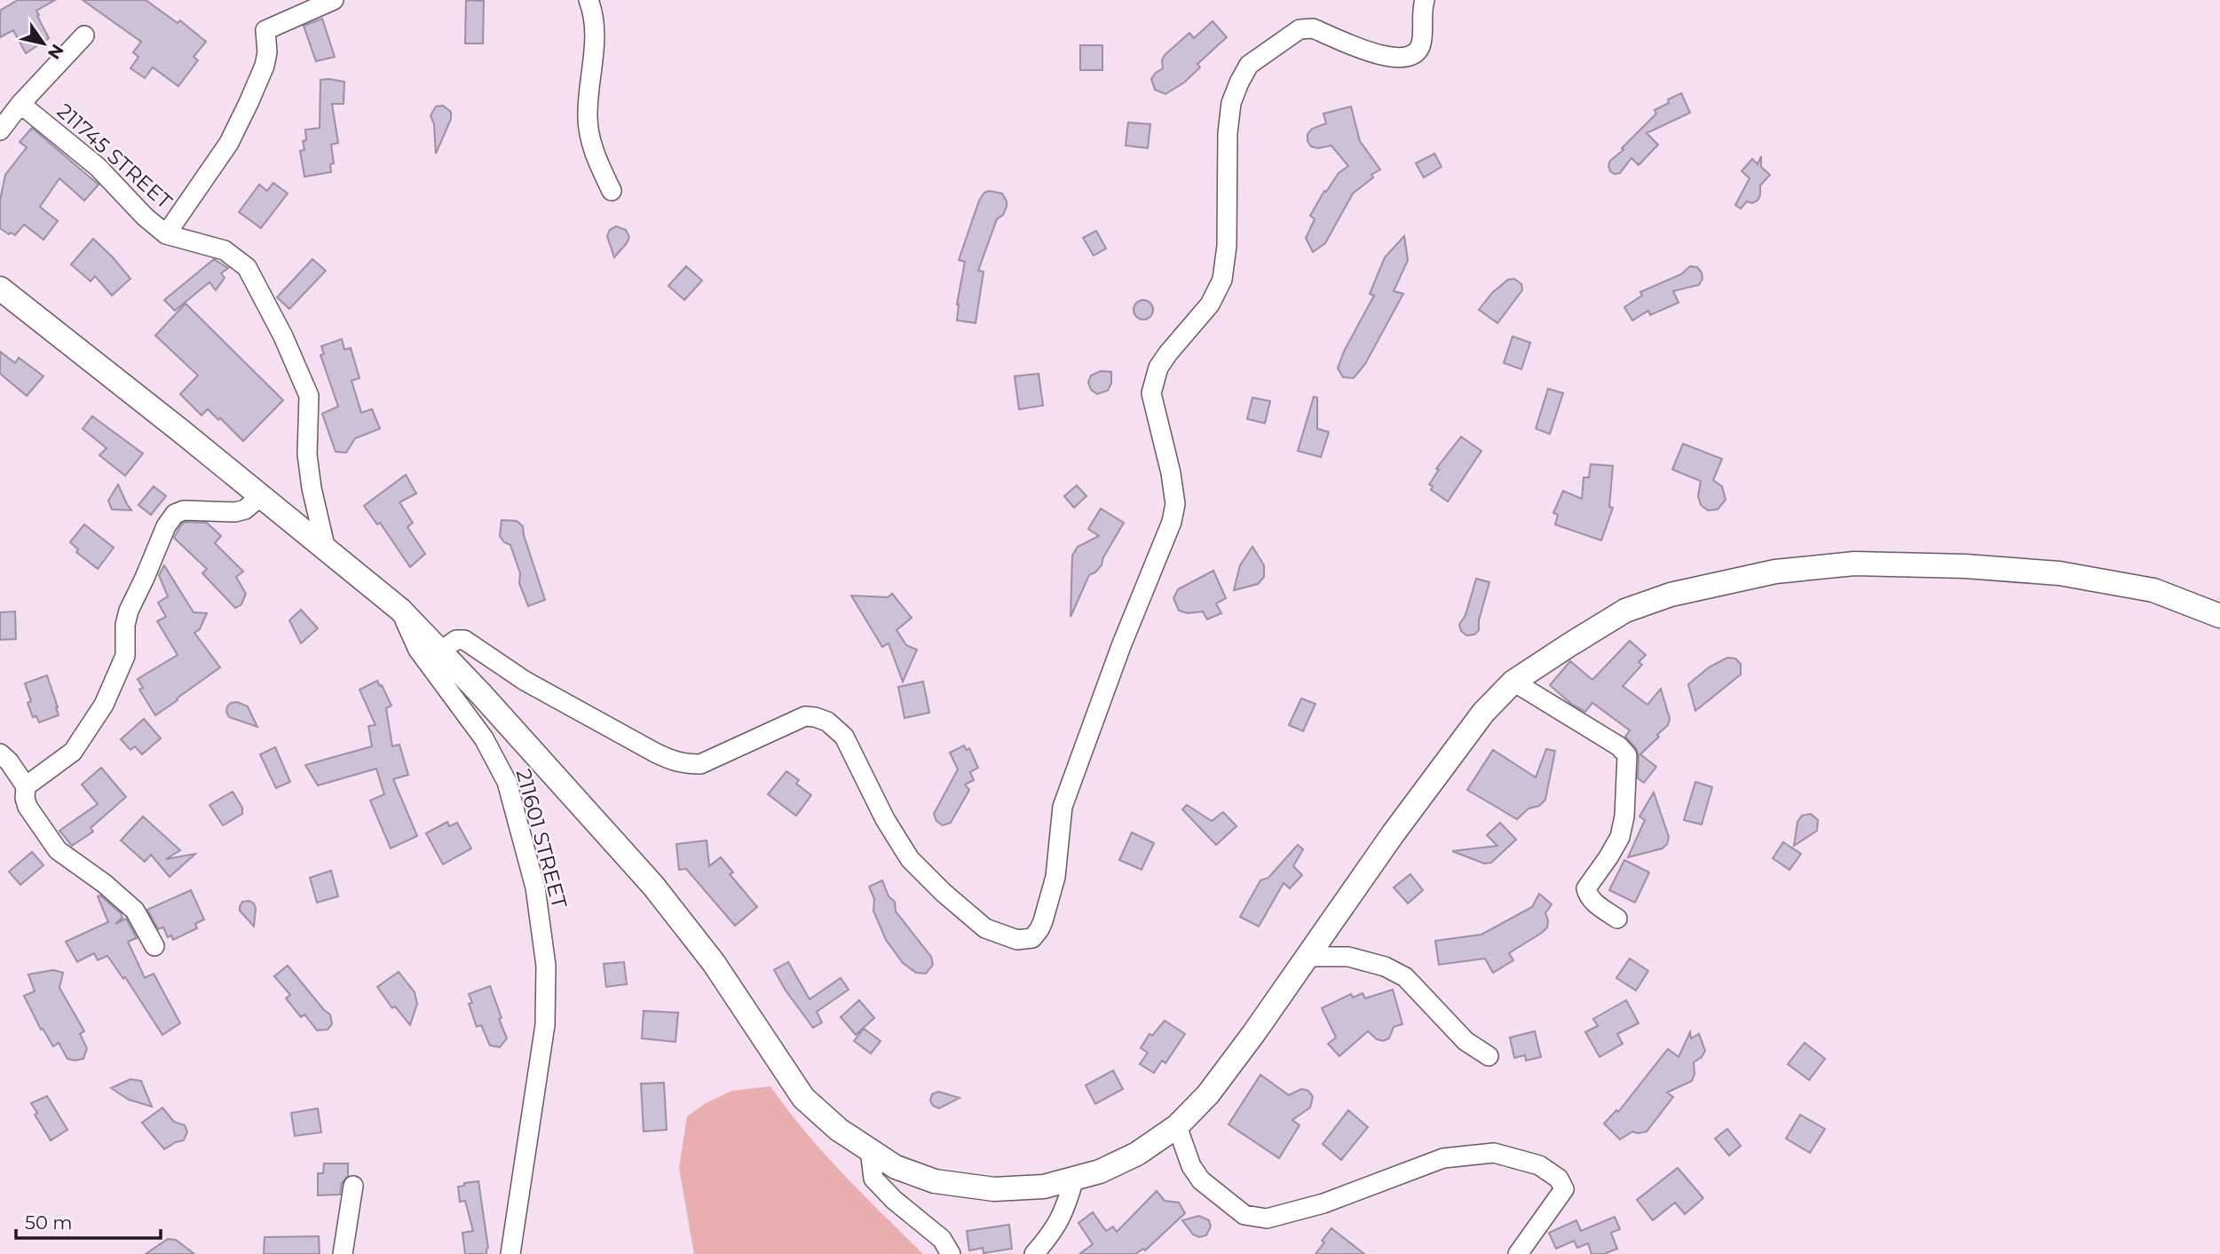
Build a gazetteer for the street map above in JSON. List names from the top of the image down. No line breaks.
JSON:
{"streets":{"street":["211745 STREET","211601 STREET"]},"scale_bar":"50 m","north":"bottom right"}
